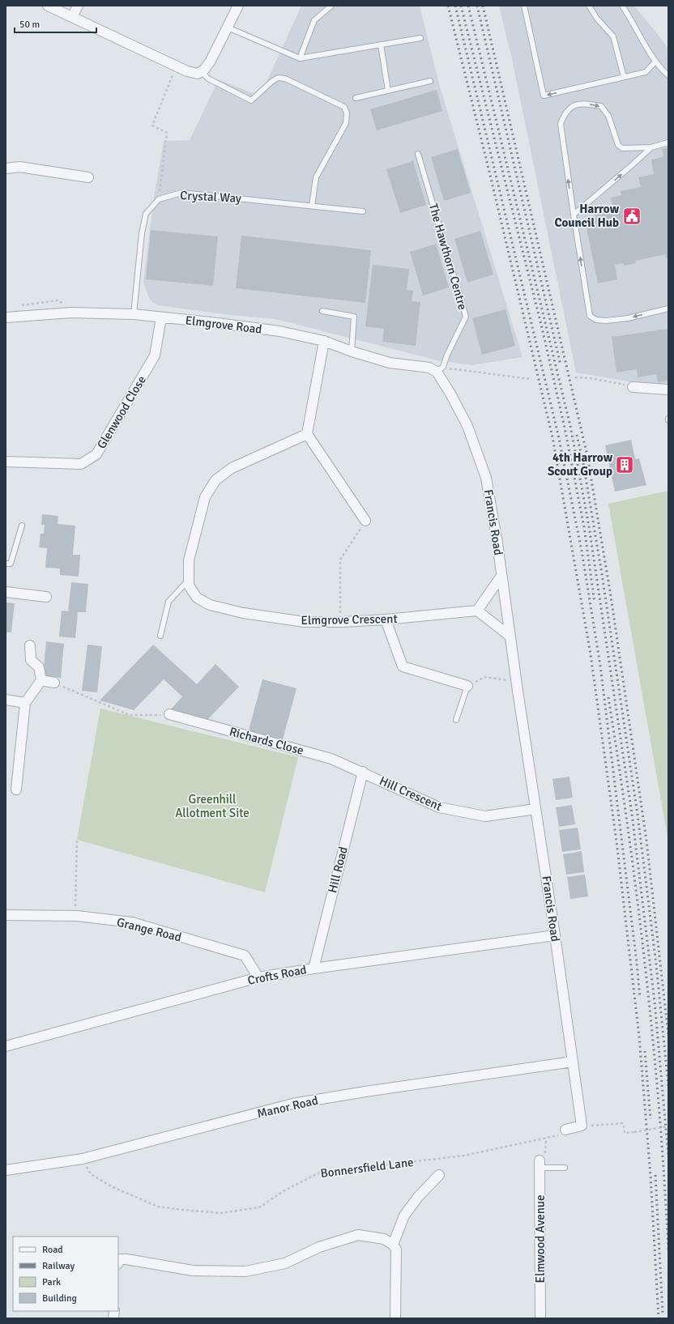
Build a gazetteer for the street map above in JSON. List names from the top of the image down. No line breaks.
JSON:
{"streets":{"street":["Elmgrove Road","Glenwood Close","Francis Road","Elmgrove Crescent","Richards Close","Hill Crescent","Hill Road","Grange Road","Crofts Road","Manor Road","Elmwood Avenue"],"lane":["Crystal Way","The Hawthorn Centre"],"path":["Bonnersfield Lane"]},"crossings":[["The Hawthorn Centre","Elmgrove Road"],["The Hawthorn Centre","Francis Road"],["Elmgrove Road","Glenwood Close"],["Elmgrove Road","Francis Road"],["Francis Road","Hill Crescent"],["Francis Road","Crofts Road"],["Francis Road","Manor Road"],["Richards Close","Hill Crescent"],["Richards Close","Hill Road"],["Hill Crescent","Hill Road"],["Hill Road","Crofts Road"],["Grange Road","Crofts Road"],["Manor Road","Bonnersfield Lane"]],"parks":["Greenhill Allotment Site"],"places":{"public building":["Harrow Council Hub"],"building":["4th Harrow Scout Group"]},"legend":["Road","Railway","Park","Building"],"scale_bar":"50 m"}
